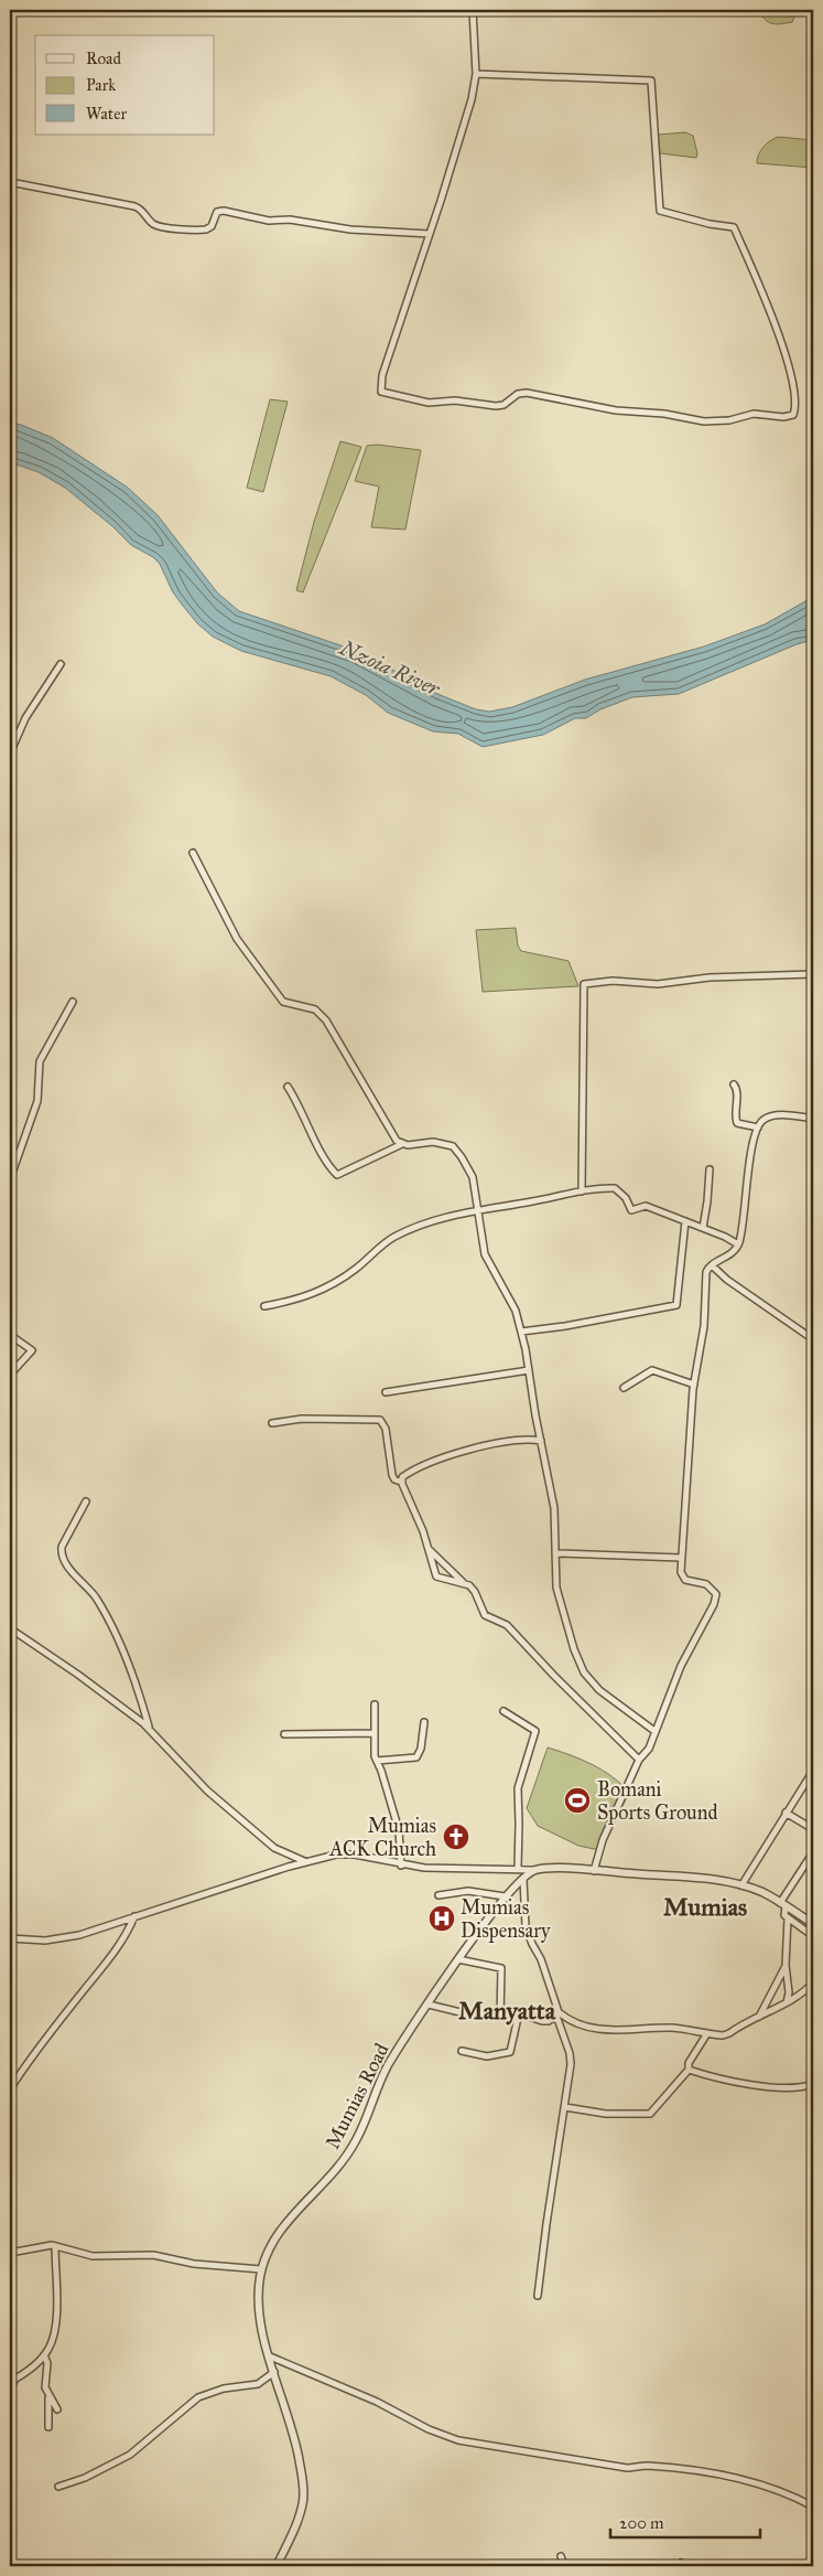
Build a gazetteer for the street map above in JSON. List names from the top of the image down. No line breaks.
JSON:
{"streets":{"street":["Mumias Road"]},"districts":["Mumias","Manyatta"],"water":["Nzoia River"],"places":{"sports":["Bomani Sports Ground"],"church":["Mumias ACK Church"],"hospital":["Mumias Dispensary"]},"legend":["Road","Park","Water"],"scale_bar":"200 m"}
